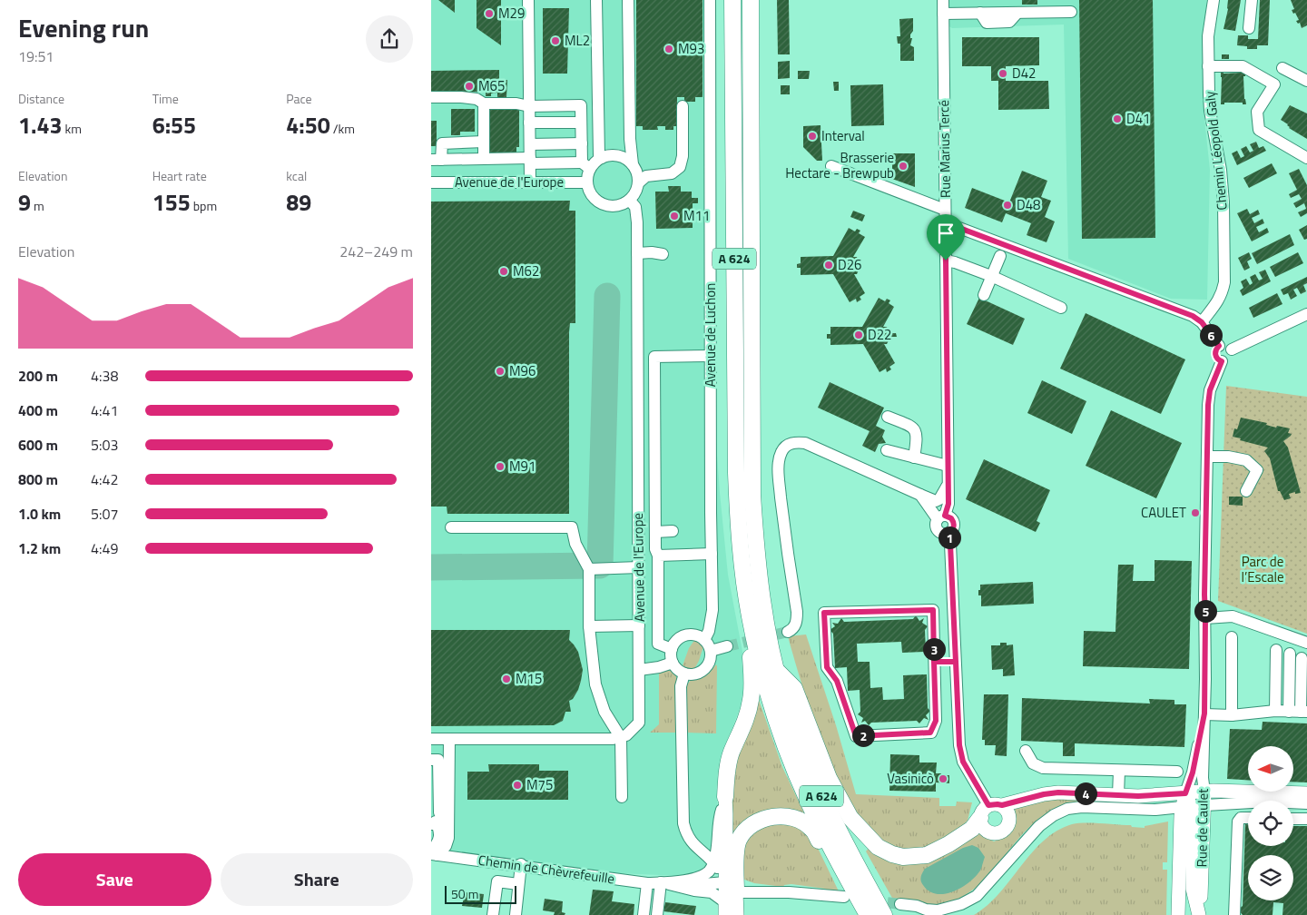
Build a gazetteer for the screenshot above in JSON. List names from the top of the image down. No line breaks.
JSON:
{"streets":{"highway":["A 624"],"main road":["Rue de Caulet"],"street":["Rue Marius Tercé","Chemin Léopold Galy","Avenue de l'Europe","Avenue de Luchon","Chemin de Chèvrefeuille"]},"parks":["Parc de l’Escale"],"places":["M29","ML2","M93","D42","M65","D41","Interval","Brasserie Hectare - Brewpub","D48","M11","D26","M62","D22","M96","M91","CAULET","M15","Vasinicò","M75"],"scale_bar":"50 m","north":"left","page":{"heading":["Evening run","19:51"],"stats":[["Distance","1.43 km"],["Time","6:55"],["Pace","4:50 /km"],["Elevation","9 m"],["Heart rate","155 bpm"],["kcal","89"]],"chart":["Elevation","242–249 m"],"pins":["6","1","5","3","2","4"],"list":[{"name":"200 m","note":"4:38"},{"name":"400 m","note":"4:41"},{"name":"600 m","note":"5:03"},{"name":"800 m","note":"4:42"},{"name":"1.0 km","note":"5:07"},{"name":"1.2 km","note":"4:49"}],"buttons":["Save","Share"],"scale":"50 m"}}
